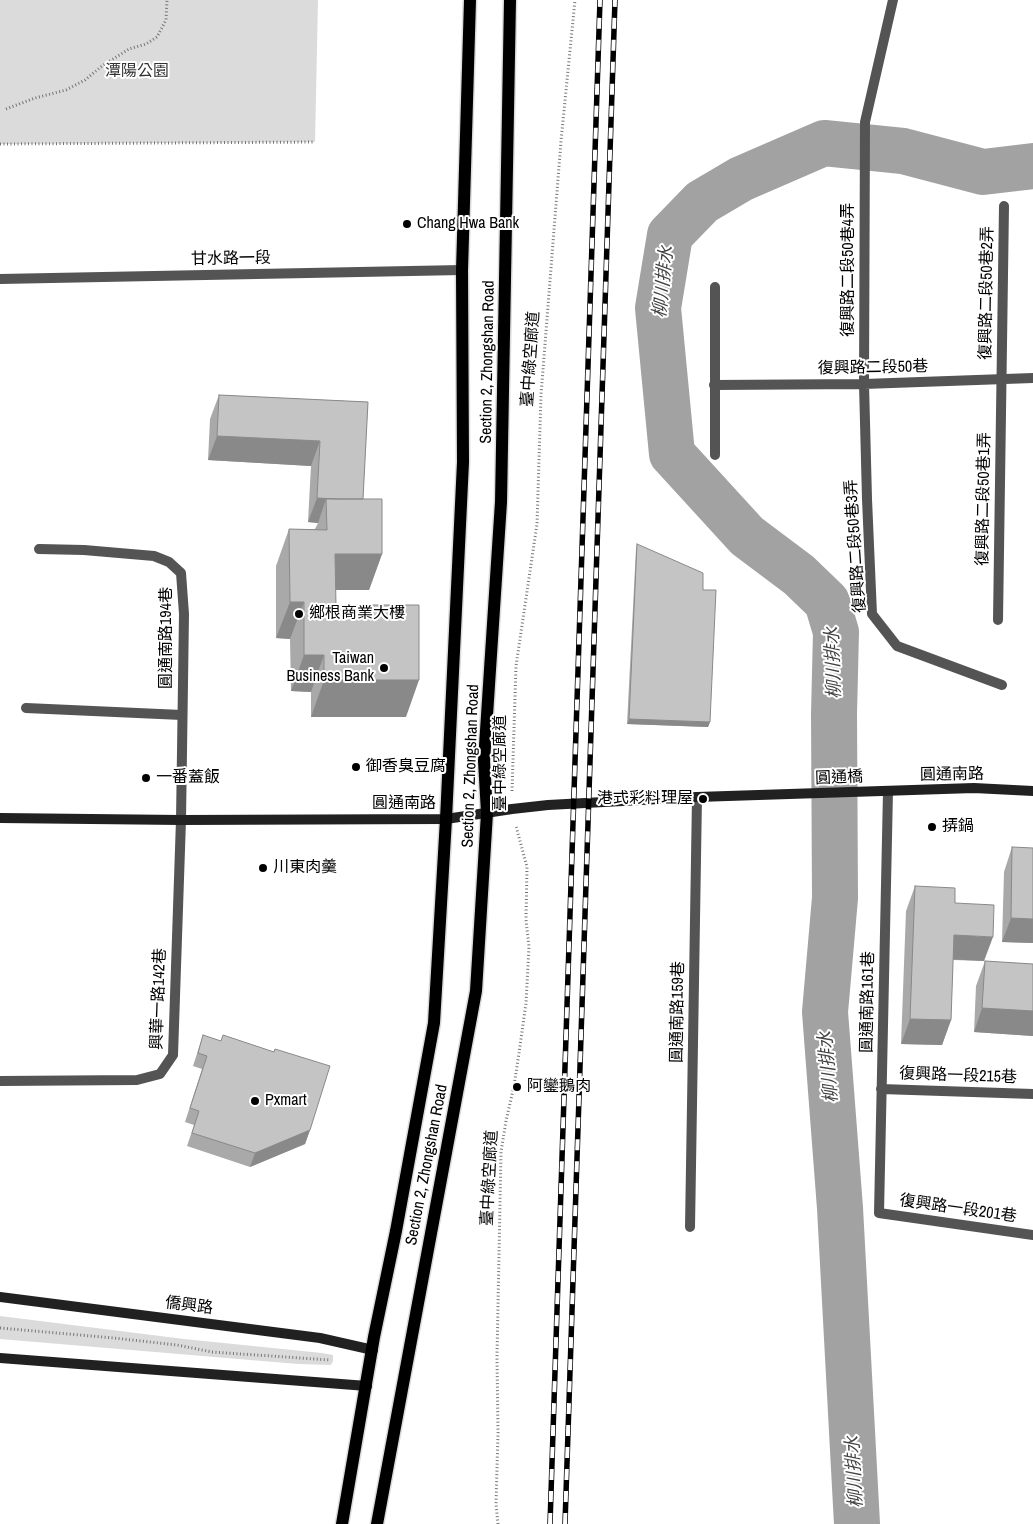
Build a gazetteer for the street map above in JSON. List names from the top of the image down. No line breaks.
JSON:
{"streets":{"main road":["Section 2, Zhongshan Road"],"street":["甘水路一段","復興路二段50巷4弄","復興路二段50巷2弄","復興路二段50巷","復興路二段50巷1弄","復興路二段50巷3弄","圓通南路194巷","圓通南路","圓通橋","興華一路142巷","圓通南路161巷","圓通南路159巷","復興路一段215巷","復興路一段201巷","僑興路"],"path":["臺中綠空廊道"]},"crossings":[["甘水路一段","Section 2, Zhongshan Road"],["復興路二段50巷4弄","復興路二段50巷"],["復興路二段50巷4弄","復興路二段50巷3弄"],["復興路二段50巷2弄","復興路二段50巷"],["復興路二段50巷2弄","復興路二段50巷1弄"],["臺中綠空廊道","圓通南路"],["Section 2, Zhongshan Road","圓通南路"],["Section 2, Zhongshan Road","僑興路"],["復興路二段50巷","復興路二段50巷1弄"],["復興路二段50巷","復興路二段50巷3弄"],["圓通南路194巷","圓通南路"],["圓通南路194巷","興華一路142巷"],["圓通南路","圓通橋"],["圓通南路","興華一路142巷"],["圓通南路","圓通南路161巷"],["圓通南路","圓通南路159巷"],["圓通南路161巷","復興路一段215巷"],["圓通南路161巷","復興路一段201巷"]],"water":["柳川排水"],"parks":["潭陽公園"],"places":["Chang Hwa Bank","鄉根商業大樓","Taiwan Business Bank","御香臭豆腐","一番蓋飯","港式彩料理屋","挵鍋","川東肉羹","阿鑾鵝肉","Pxmart"]}
